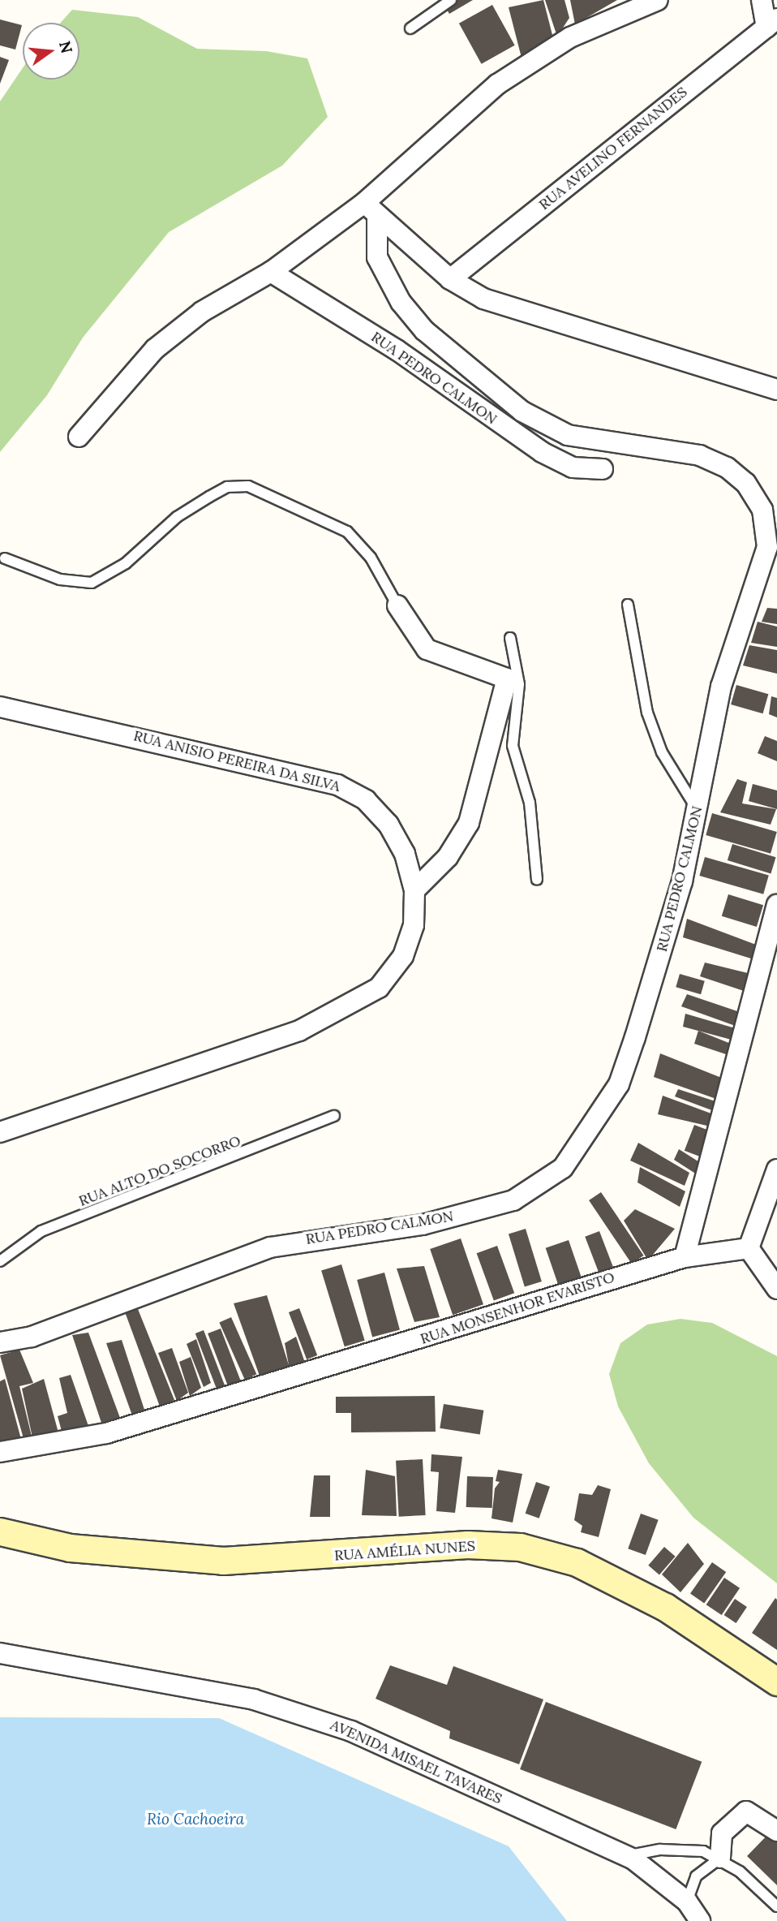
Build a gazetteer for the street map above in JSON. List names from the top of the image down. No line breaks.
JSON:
{"streets":{"main road":["RUA AMÉLIA NUNES"],"street":["RUA AVELINO FERNANDES","RUA PEDRO CALMON","RUA ANISIO PEREIRA DA SILVA","RUA MONSENHOR EVARISTO","AVENIDA MISAEL TAVARES"],"lane":["RUA ALTO DO SOCORRO"]},"water":["Rio Cachoeira"],"north":"right"}
